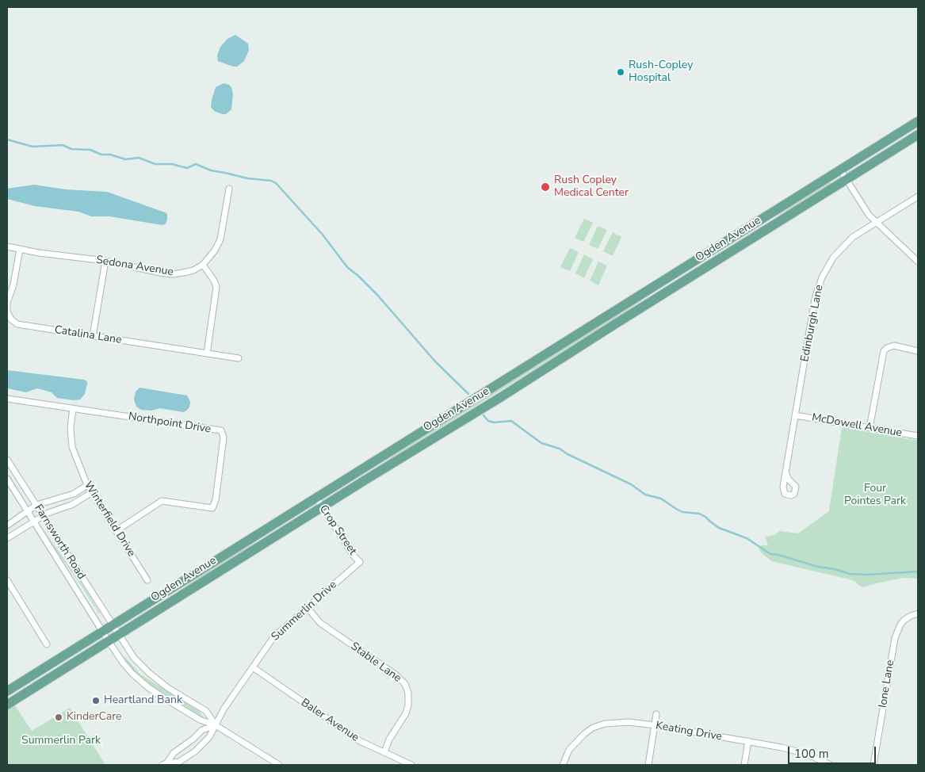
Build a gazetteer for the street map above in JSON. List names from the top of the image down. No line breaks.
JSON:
{"streets":{"main road":["Ogden Avenue"],"street":["Sedona Avenue","Edinburgh Lane","Catalina Lane","Northpoint Drive","McDowell Avenue","Winterfield Drive","Crop Street","Farnsworth Road","Summerlin Drive","Stable Lane","Ione Lane","Baler Avenue","Keating Drive"]},"crossings":[["Ogden Avenue","Crop Street"],["Ogden Avenue","Farnsworth Road"],["Sedona Avenue","Catalina Lane"],["Edinburgh Lane","McDowell Avenue"],["Northpoint Drive","Winterfield Drive"],["Crop Street","Summerlin Drive"],["Farnsworth Road","Summerlin Drive"],["Summerlin Drive","Stable Lane"],["Summerlin Drive","Baler Avenue"],["Stable Lane","Baler Avenue"]],"parks":["Four Pointes Park","Summerlin Park"],"places":["Rush-Copley Hospital","Rush Copley Medical Center","Heartland Bank","KinderCare"],"scale_bar":"100 m"}
